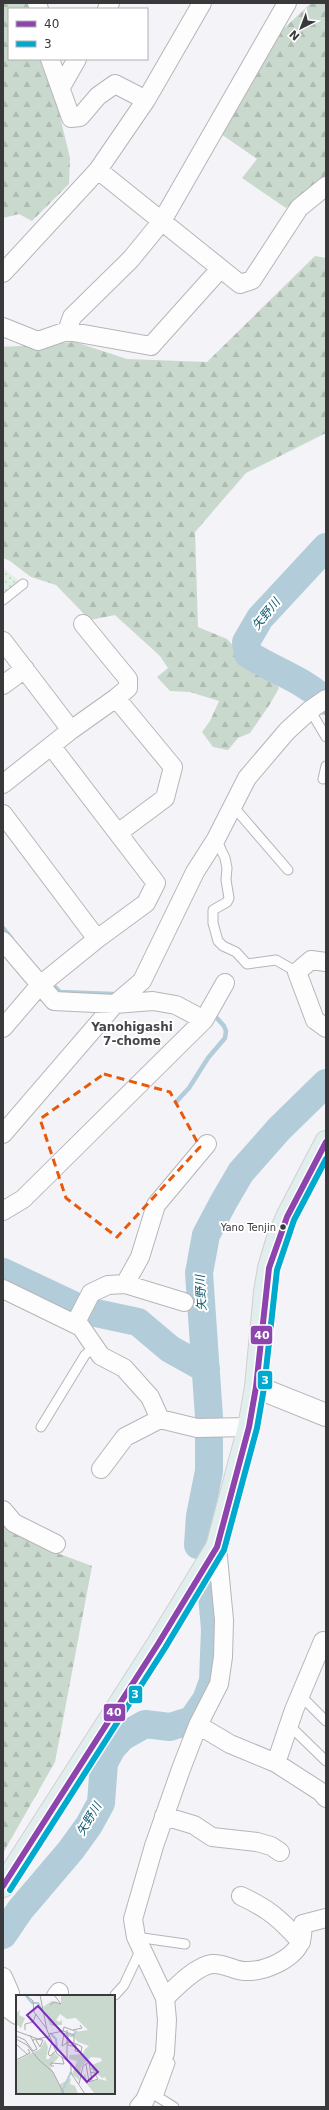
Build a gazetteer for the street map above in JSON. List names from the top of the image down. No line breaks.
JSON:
{"districts":["Yanohigashi 7-chome"],"water":["矢野川"],"places":["Yano Tenjin"],"lines":["transit line 40","transit line 3"],"legend":["40","3"],"north":"bottom left"}
